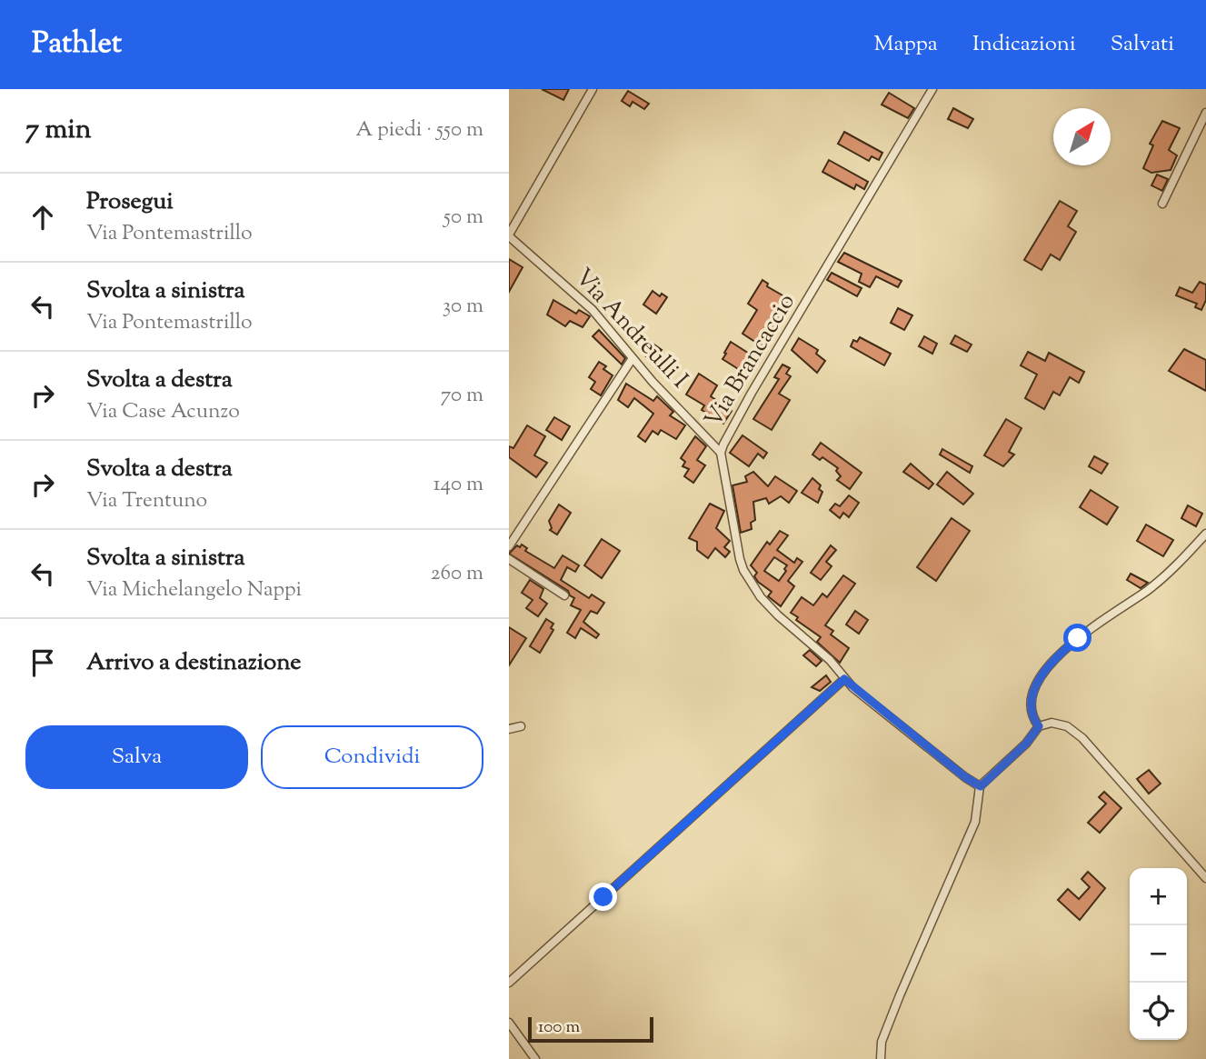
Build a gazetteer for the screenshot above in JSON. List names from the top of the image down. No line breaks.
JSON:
{"streets":{"street":["Via Andreulli I","Via Brancaccio"]},"crossings":[["Via Andreulli I","Via Brancaccio"]],"scale_bar":"100 m","north":"top right","page":{"header":"Pathlet","nav":["Mappa","Indicazioni","Salvati"],"heading":["7 min","A piedi · 550 m"],"list":[["Prosegui","Via Pontemastrillo","50 m"],["Svolta a sinistra","Via Pontemastrillo","30 m"],["Svolta a destra","Via Case Acunzo","70 m"],["Svolta a destra","Via Trentuno","140 m"],["Svolta a sinistra","Via Michelangelo Nappi","260 m"],"Arrivo a destinazione"],"buttons":["Salva","Condividi"],"map_buttons":["+","−"],"scale":"100 m"}}
